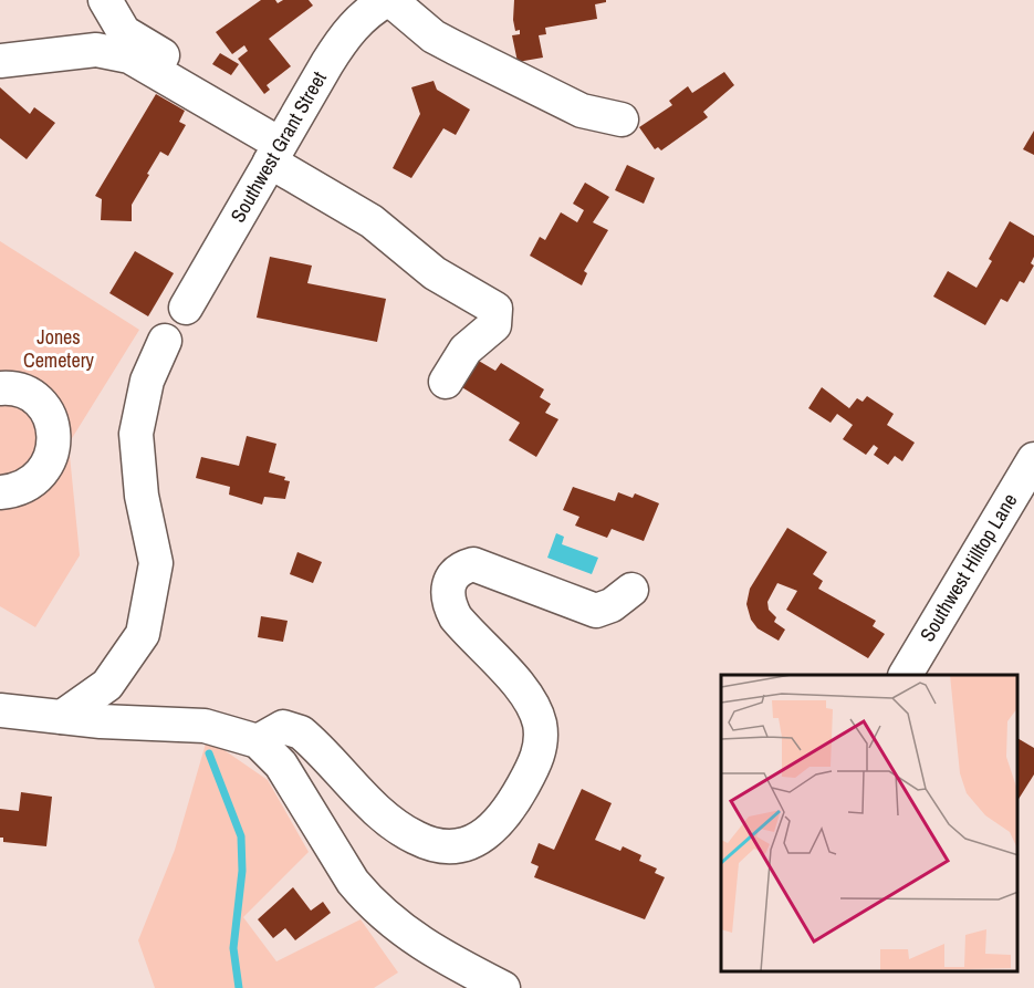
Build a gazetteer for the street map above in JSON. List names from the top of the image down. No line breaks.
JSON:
{"streets":{"street":["Southwest Grant Street","Southwest Hilltop Lane"]},"parks":["Jones Cemetery"]}
